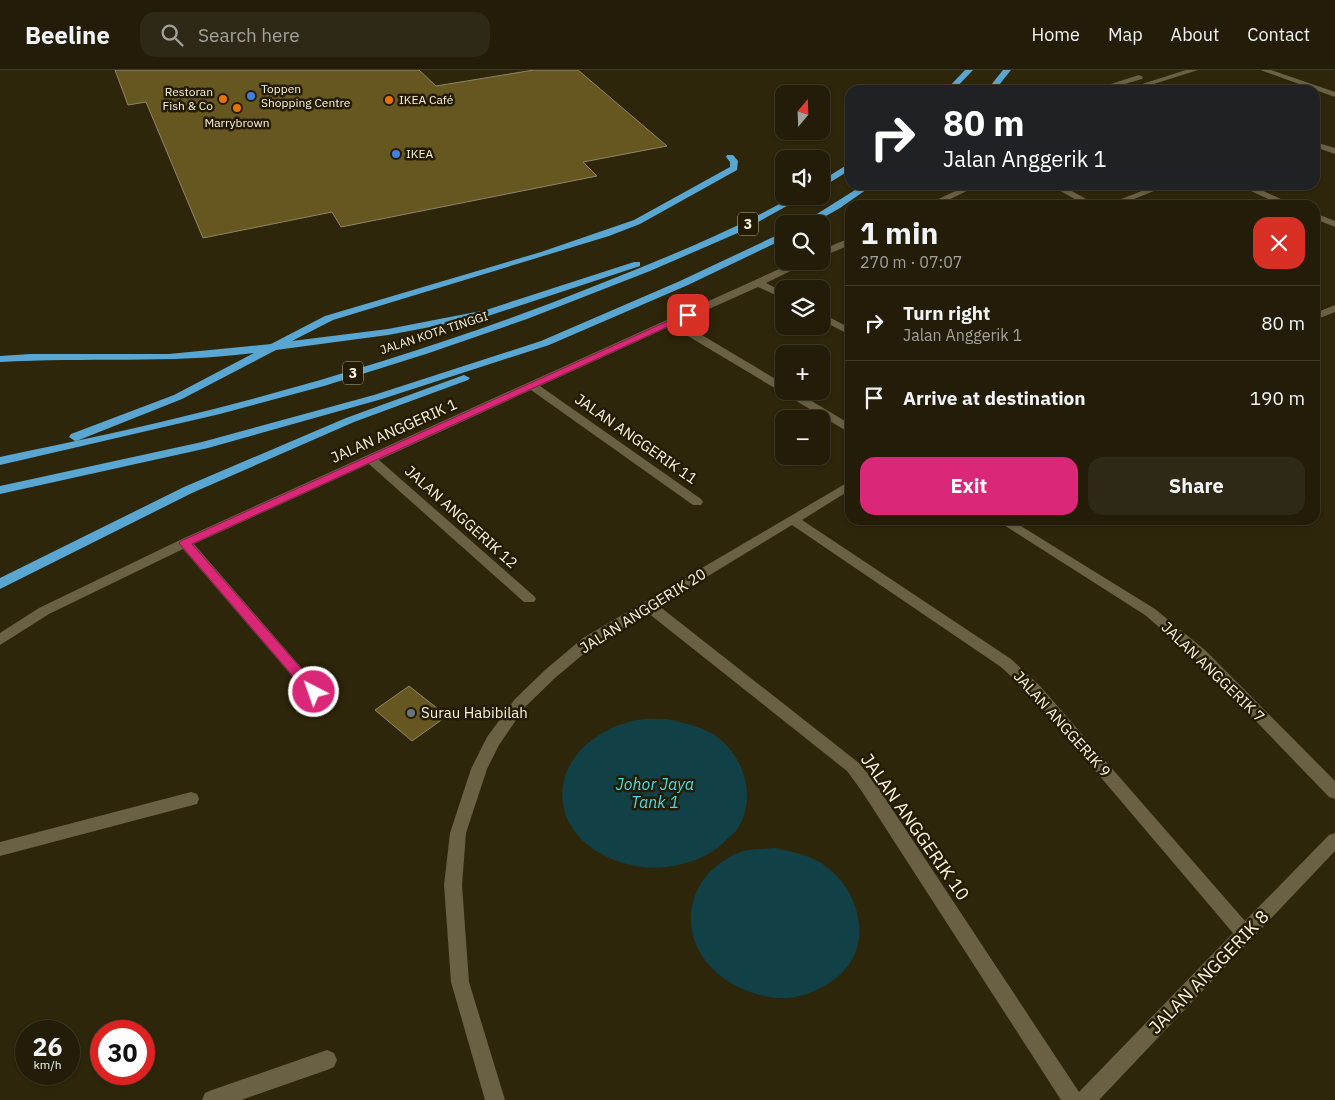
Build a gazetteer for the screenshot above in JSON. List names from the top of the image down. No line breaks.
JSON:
{"streets":{"highway":["3","JALAN KOTA TINGGI"],"street":["JALAN ANGGERIK 1","JALAN ANGGERIK 11","JALAN ANGGERIK 12","JALAN ANGGERIK 20","JALAN ANGGERIK 7","JALAN ANGGERIK 9","JALAN ANGGERIK 10","JALAN ANGGERIK 8"]},"crossings":[["JALAN ANGGERIK 1","JALAN ANGGERIK 11"],["JALAN ANGGERIK 1","JALAN ANGGERIK 12"],["JALAN ANGGERIK 20","JALAN ANGGERIK 9"],["JALAN ANGGERIK 20","JALAN ANGGERIK 10"],["JALAN ANGGERIK 9","JALAN ANGGERIK 8"]],"water":["Johor Jaya Tank 1"],"places":["Toppen Shopping Centre","Restoran Fish & Co","IKEA Café","Marrybrown","IKEA","Surau Habibilah"],"north":"top","page":{"header":"Beeline","search":"Search here","nav":["Home","Map","About","Contact"],"map_buttons":["+","−"],"turn":["80 m","Jalan Anggerik 1"],"heading":["1 min","270 m · 07:07"],"list":[{"name":"Turn right","note":"Jalan Anggerik 1","value":"80 m"},{"name":"Arrive at destination","value":"190 m"}],"buttons":["Exit","Share"],"speed":"26 km/h","limit":"30"}}
